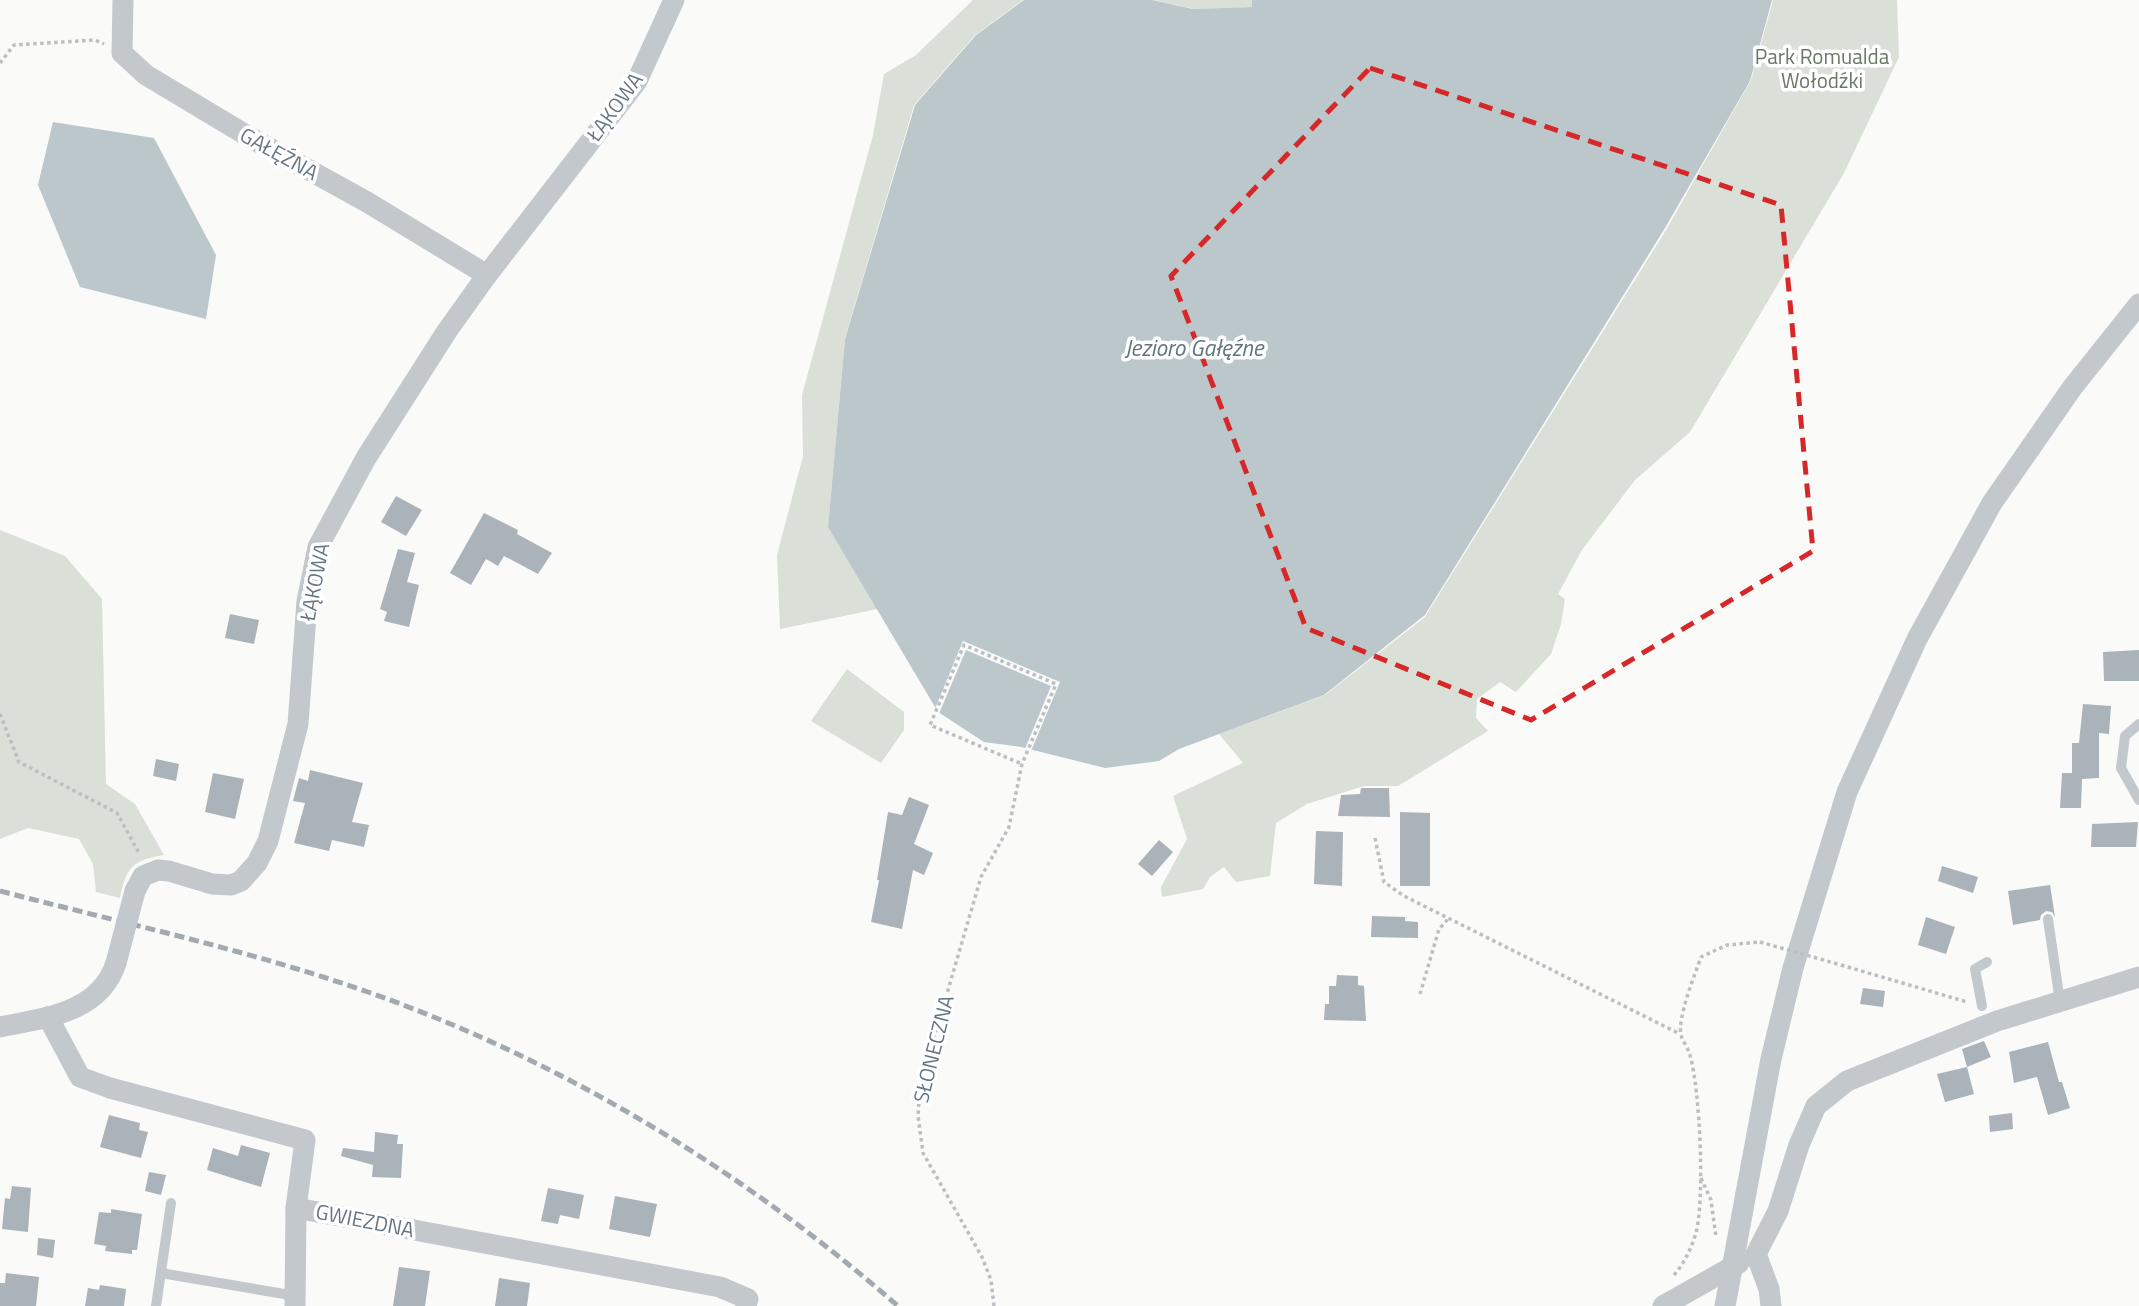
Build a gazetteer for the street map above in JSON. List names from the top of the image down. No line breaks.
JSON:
{"streets":{"street":["ŁĄKOWA","GAŁĘŹNA","GWIEZDNA"],"path":["SŁONECZNA"]},"crossings":[["ŁĄKOWA","GAŁĘŹNA"]],"water":["Jezioro Gałęźne"],"parks":["Park Romualda Wołodźki"]}
